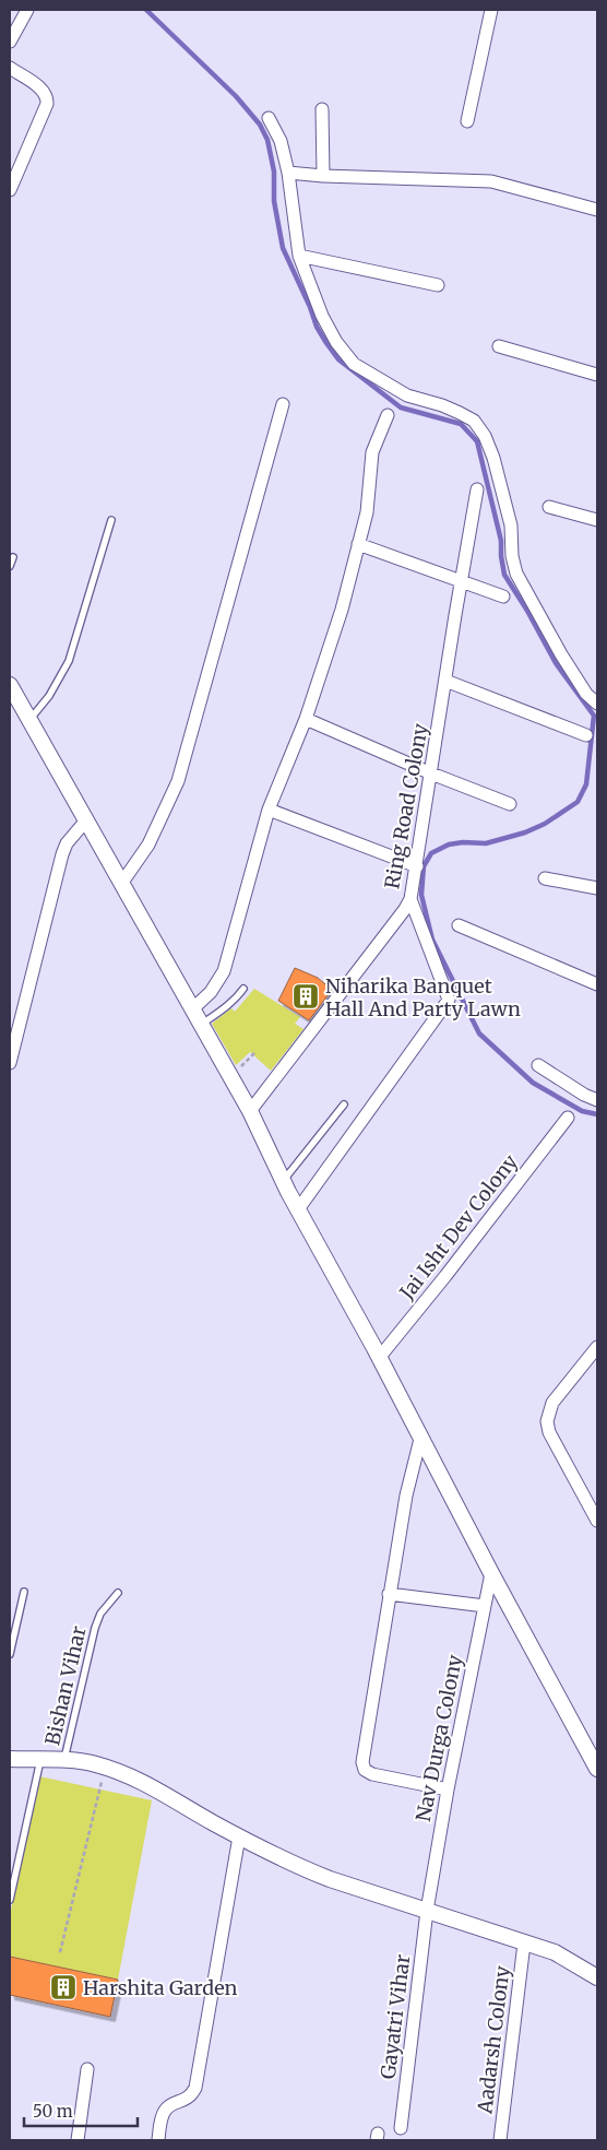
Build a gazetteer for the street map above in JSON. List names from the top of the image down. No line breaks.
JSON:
{"streets":{"street":["Ring Road Colony","Jai Isht Dev Colony","Nav Durga Colony","Gayatri Vihar","Aadarsh Colony"],"lane":["Bishan Vihar"]},"crossings":[["Nav Durga Colony","Gayatri Vihar"]],"places":{"building":["Niharika Banquet Hall And Party Lawn","Harshita Garden"]},"scale_bar":"50 m"}
